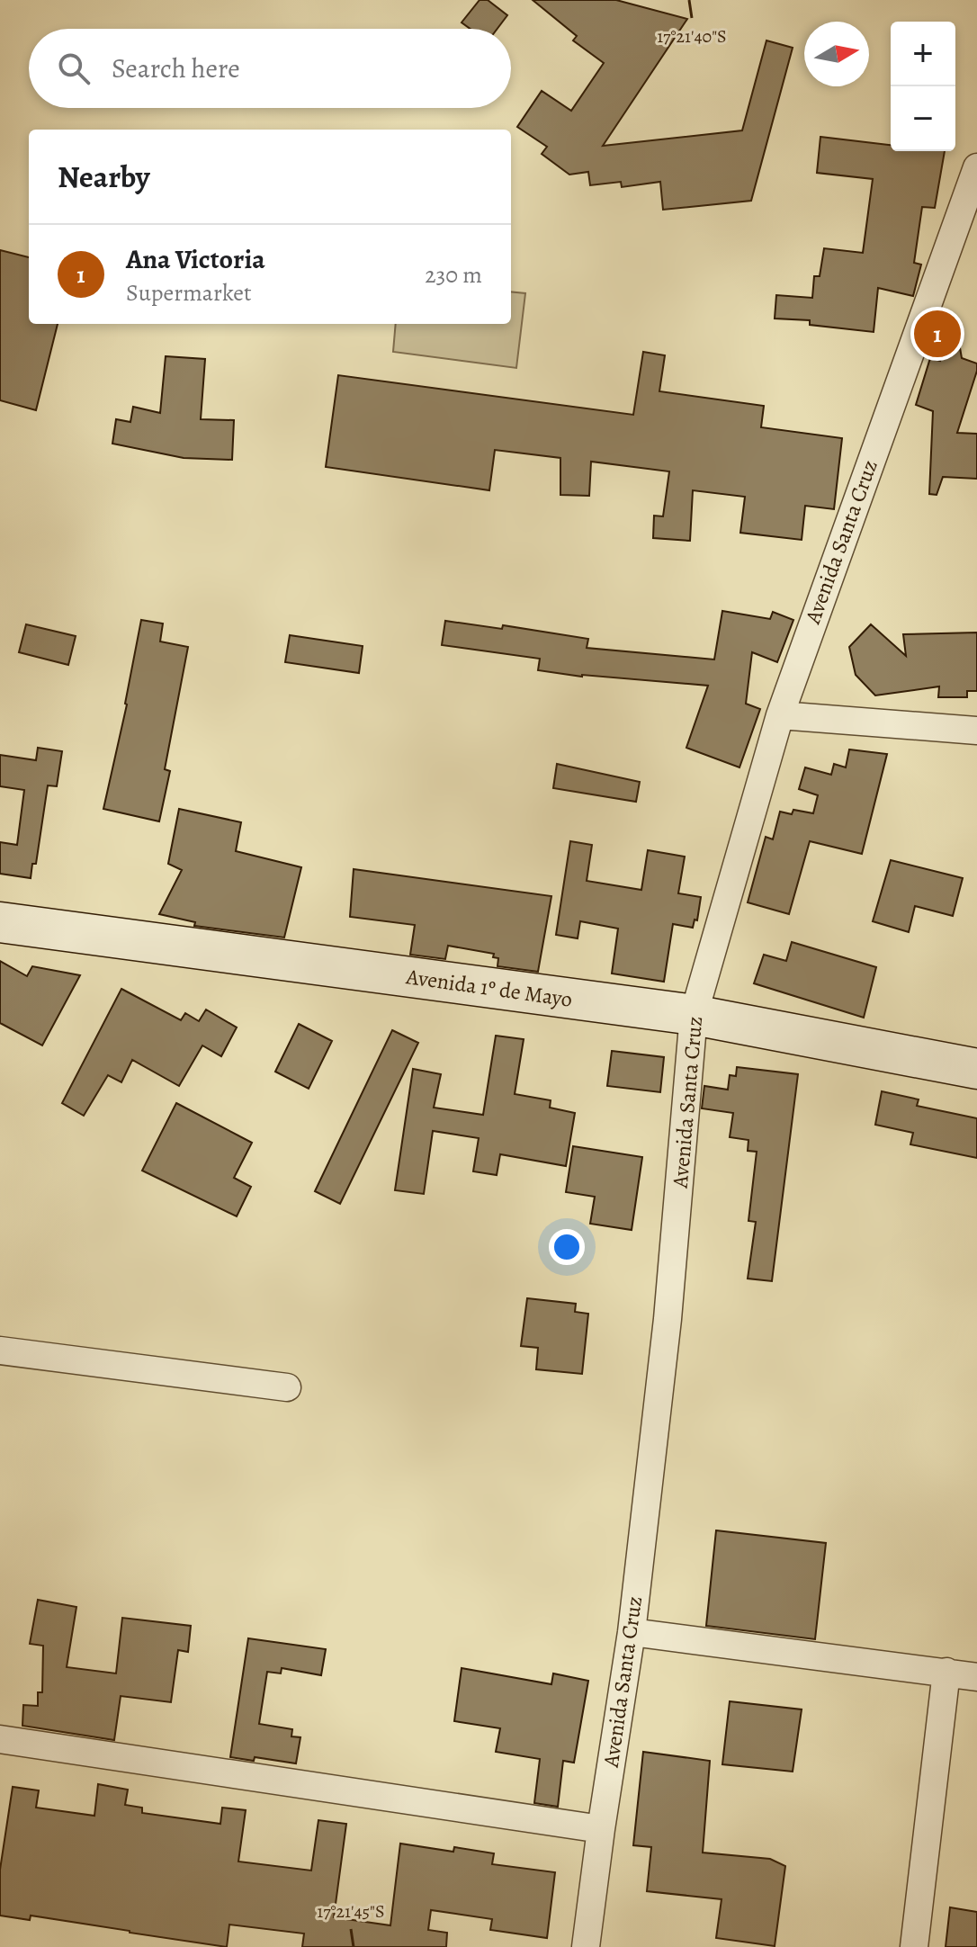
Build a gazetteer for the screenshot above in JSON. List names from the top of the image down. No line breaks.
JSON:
{"streets":{"main road":["Avenida 1º de Mayo"],"street":["Avenida Santa Cruz"]},"crossings":[["Avenida Santa Cruz","Avenida 1º de Mayo"]],"north":"right","page":{"map_buttons":["+","−"],"search":"Search here","heading":"Nearby","list":[{"mark":"1","name":"Ana Victoria","note":"Supermarket","value":"230 m"}],"pins":"1"},"coordinates":["17°21'40\"S","17°21'45\"S"]}
